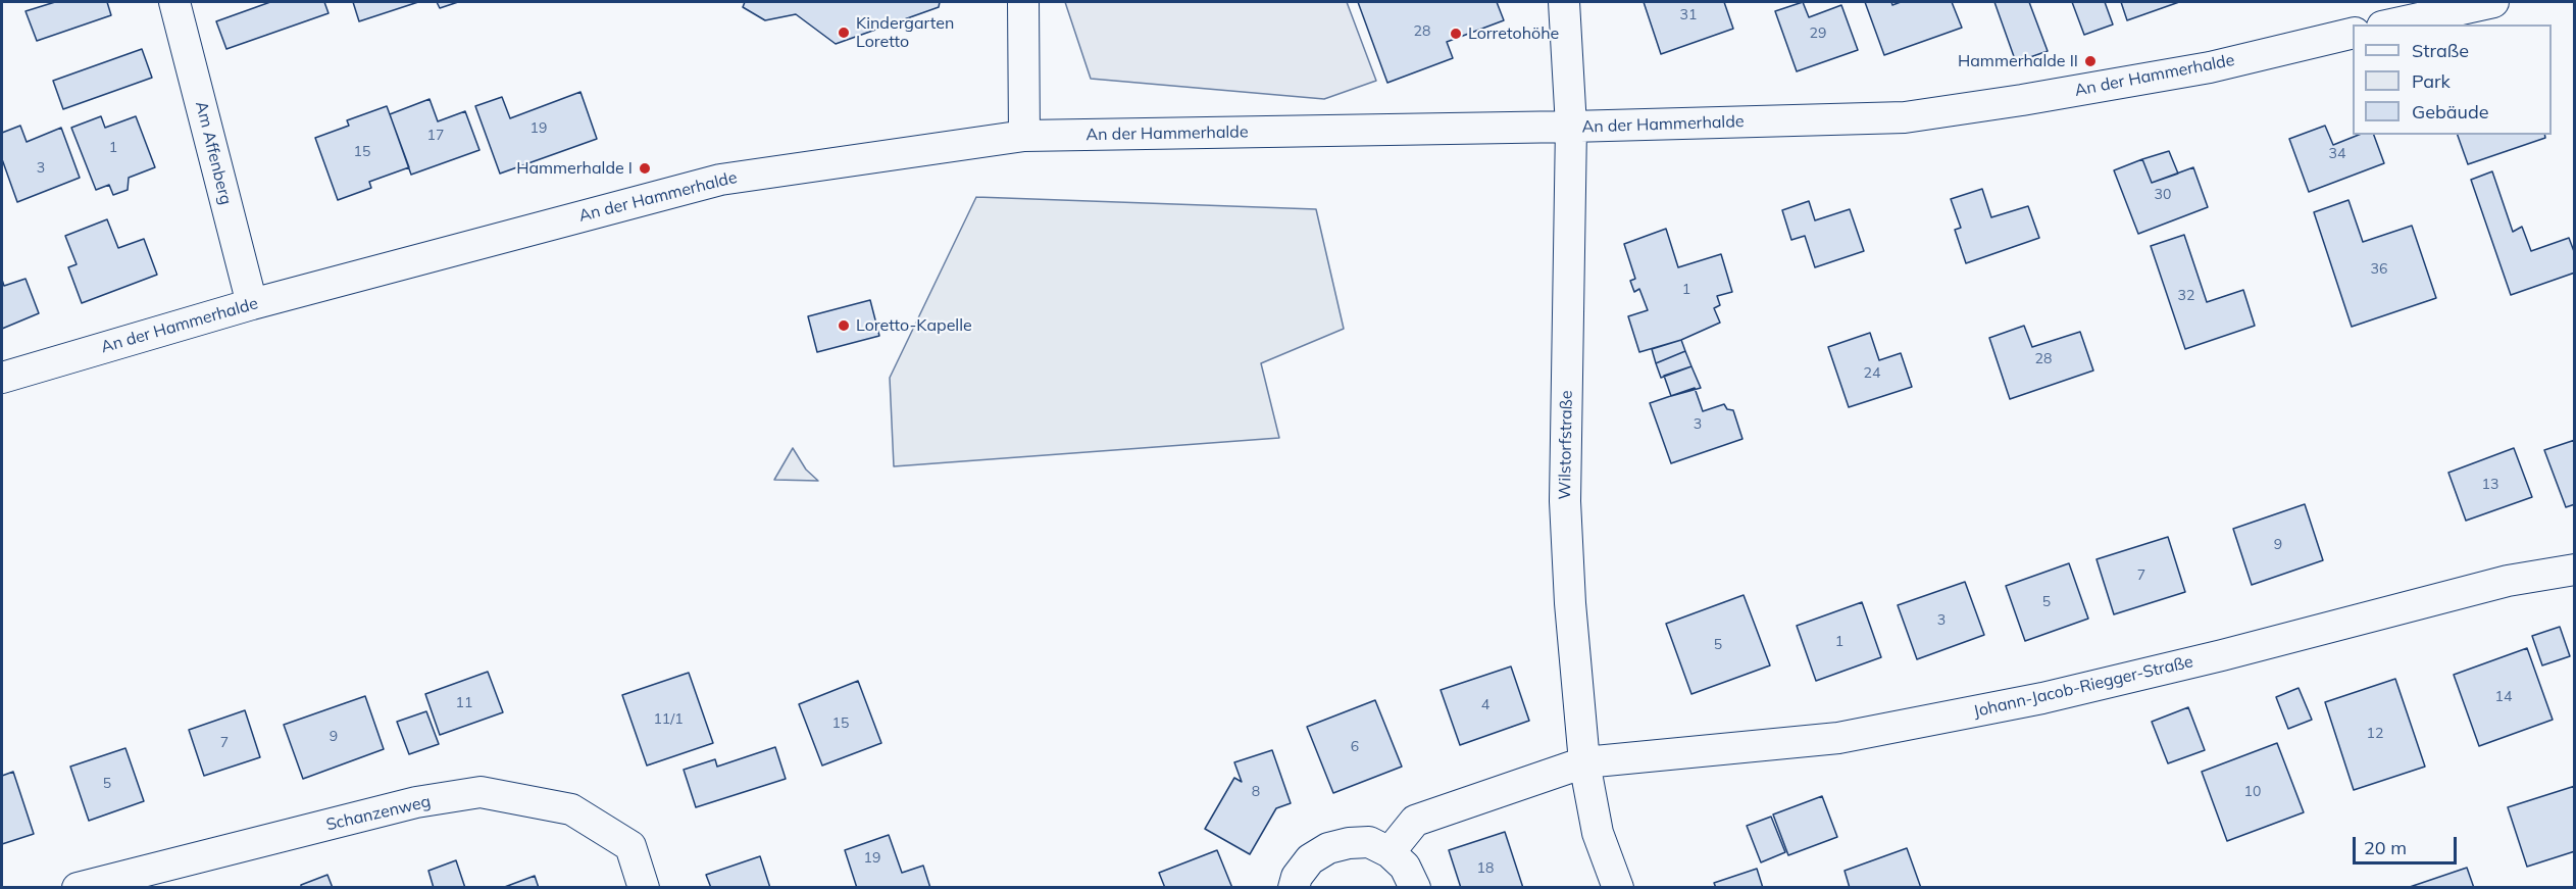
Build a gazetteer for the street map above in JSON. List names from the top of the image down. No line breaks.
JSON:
{"streets":{"street":["An der Hammerhalde","Am Affenberg","Wilstorfstraße","Johann-Jacob-Riegger-Straße","Schanzenweg"]},"crossings":[["An der Hammerhalde","Am Affenberg"],["An der Hammerhalde","Wilstorfstraße"],["Wilstorfstraße","Johann-Jacob-Riegger-Straße"]],"places":["Kindergarten Loretto","Lorretohöhe","Hammerhalde II","Hammerhalde I","Loretto-Kapelle"],"house_numbers":["31","28","29","19","17","1","15","34","3","30","36","1","32","28","24","3","13","9","7","5","3","1","5","14","11","4","11/1","15","12","9","7","6","5","8","10","19","18"],"legend":["Straße","Park","Gebäude"],"scale_bar":"20 m"}
